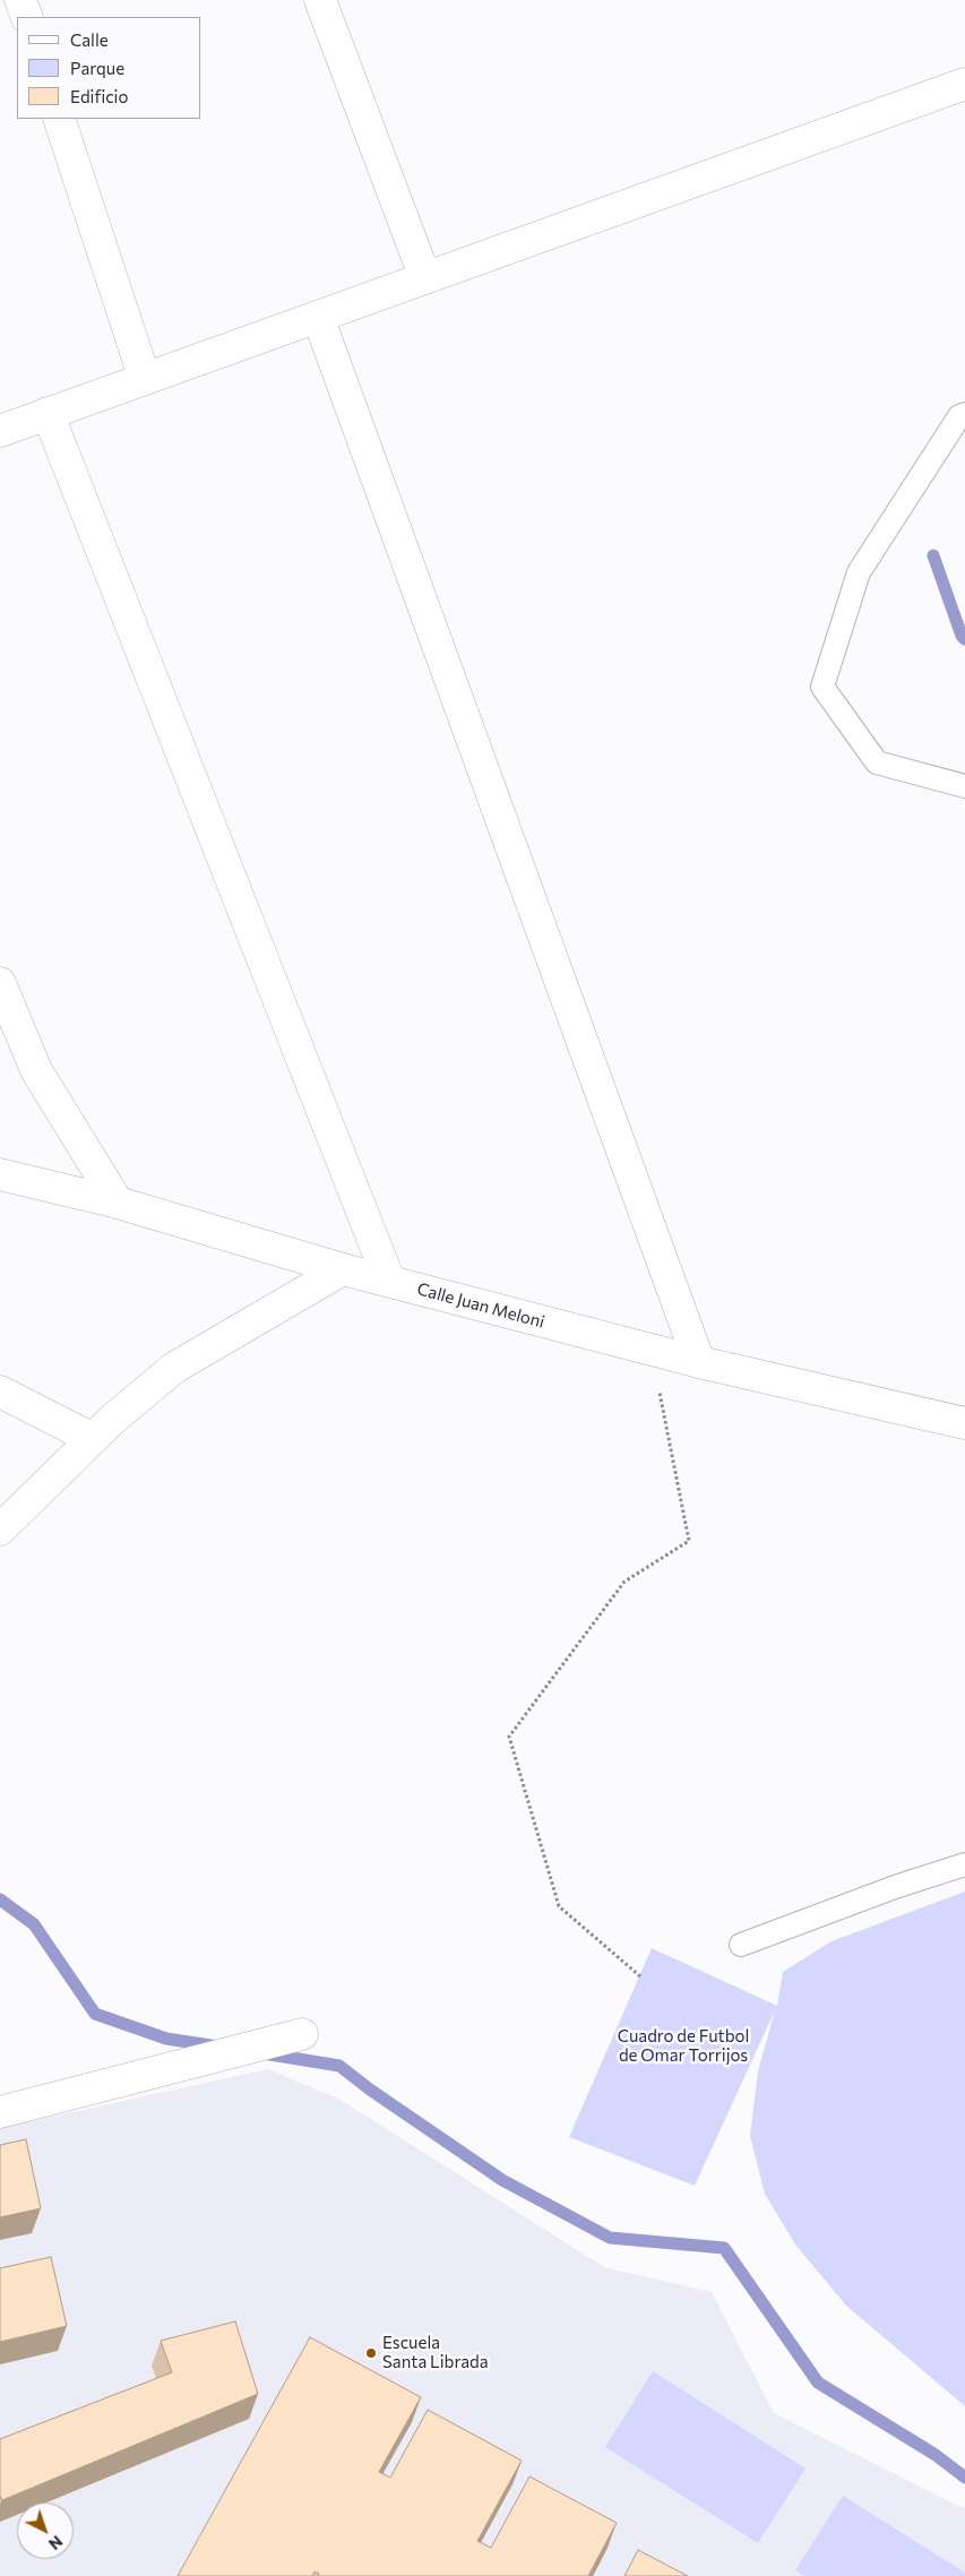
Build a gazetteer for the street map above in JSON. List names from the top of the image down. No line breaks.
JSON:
{"streets":{"street":["Calle Juan Meloni"]},"parks":["Cuadro de Futbol de Omar Torrijos"],"places":["Escuela Santa Librada"],"legend":["Calle","Parque","Edificio"],"north":"bottom right"}
